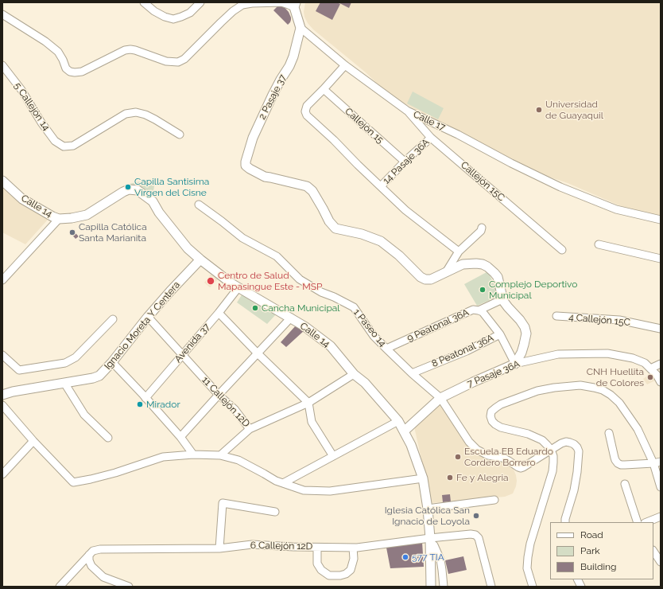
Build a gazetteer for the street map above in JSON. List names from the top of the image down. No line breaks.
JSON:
{"streets":{"street":["2 Pasaje 37","5 Callejón 14","Calle 17","Callejón 15","14 Pasaje 36A","Callejón 15C","Calle 14","4 Callejón 15C","Ignacio Moreta Y Centera","9 Peatonal 36A","1 Paseo 14","Avenida 37","8 Peatonal 36A","7 Pasaje 36A","11 Callejón 12D","6 Callejón 12D"]},"crossings":[["2 Pasaje 37","Calle 17"],["Calle 17","Callejón 15C"],["Callejón 15","14 Pasaje 36A"],["14 Pasaje 36A","Callejón 15C"],["Calle 14","Ignacio Moreta Y Centera"],["Calle 14","Avenida 37"],["Calle 14","7 Pasaje 36A"],["Calle 14","11 Callejón 12D"],["Calle 14","6 Callejón 12D"],["Ignacio Moreta Y Centera","11 Callejón 12D"],["9 Peatonal 36A","1 Paseo 14"],["9 Peatonal 36A","8 Peatonal 36A"],["1 Paseo 14","8 Peatonal 36A"],["1 Paseo 14","7 Pasaje 36A"],["Avenida 37","11 Callejón 12D"],["8 Peatonal 36A","7 Pasaje 36A"]],"places":["Universidad de Guayaquil","Capilla Santisima Virgen del Cisne","Capilla Católica Santa Marianita","Centro de Salud Mapasingue Este - MSP","Complejo Deportivo Municipal","Cancha Municipal","CNH Huellita de Colores","Mirador","Escuela EB Eduardo Cordero Borrero","Fe y Alegria","Iglesia Católica San Ignacio de Loyola","577 TIA"],"legend":["Road","Park","Building"]}
